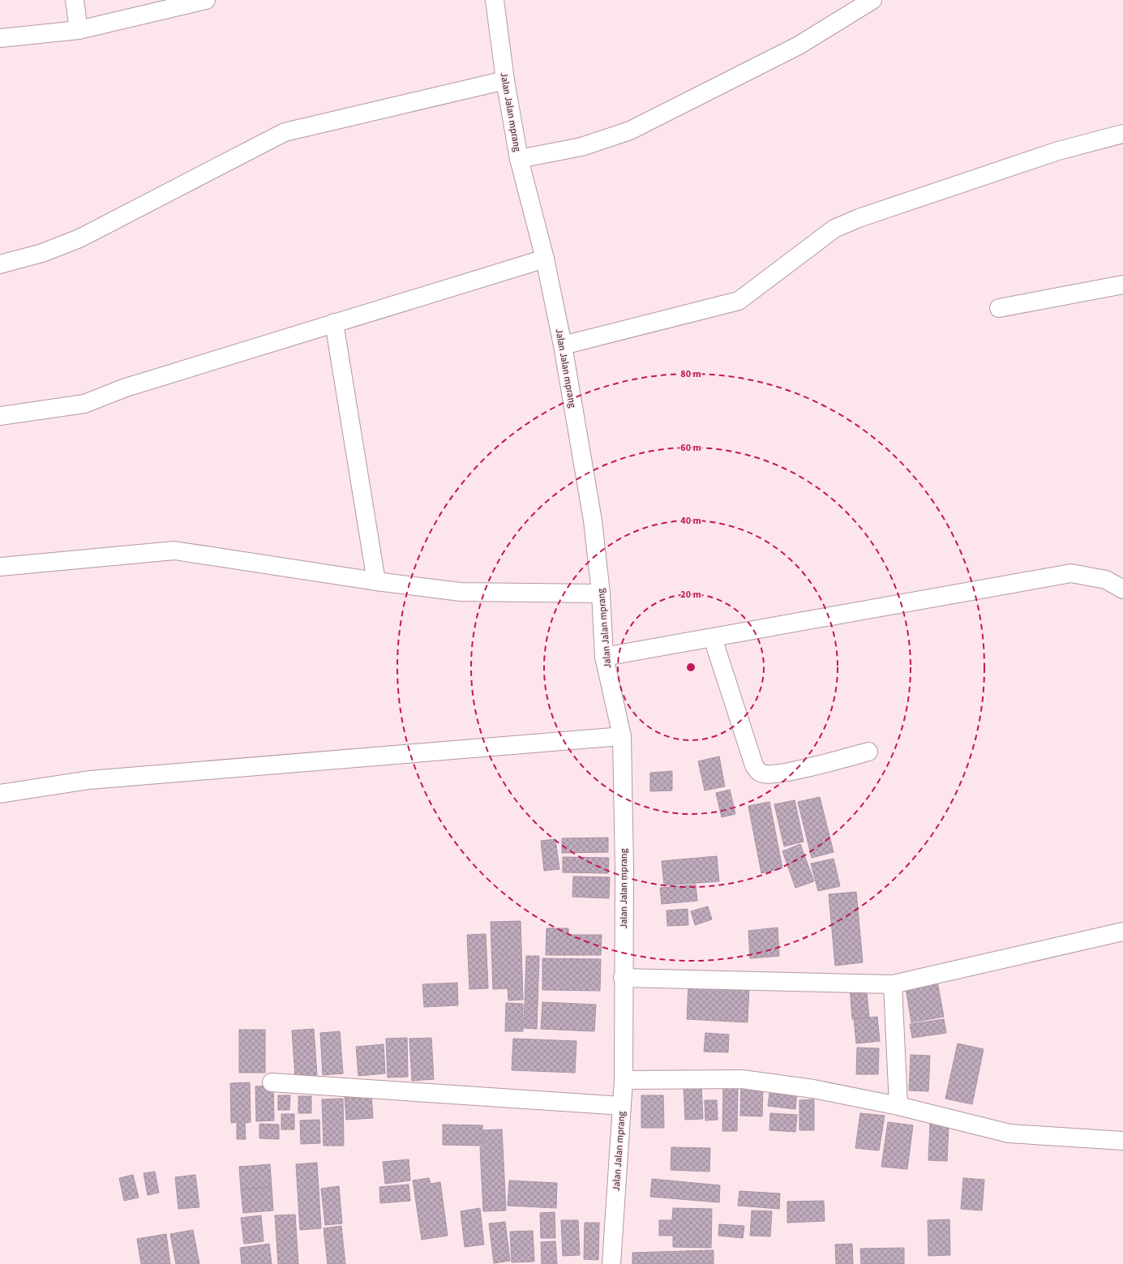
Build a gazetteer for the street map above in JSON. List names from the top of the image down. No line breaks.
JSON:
{"streets":{"street":["Jalan Jalan mprang"]},"rings":["80 m","60 m","40 m","20 m"]}
